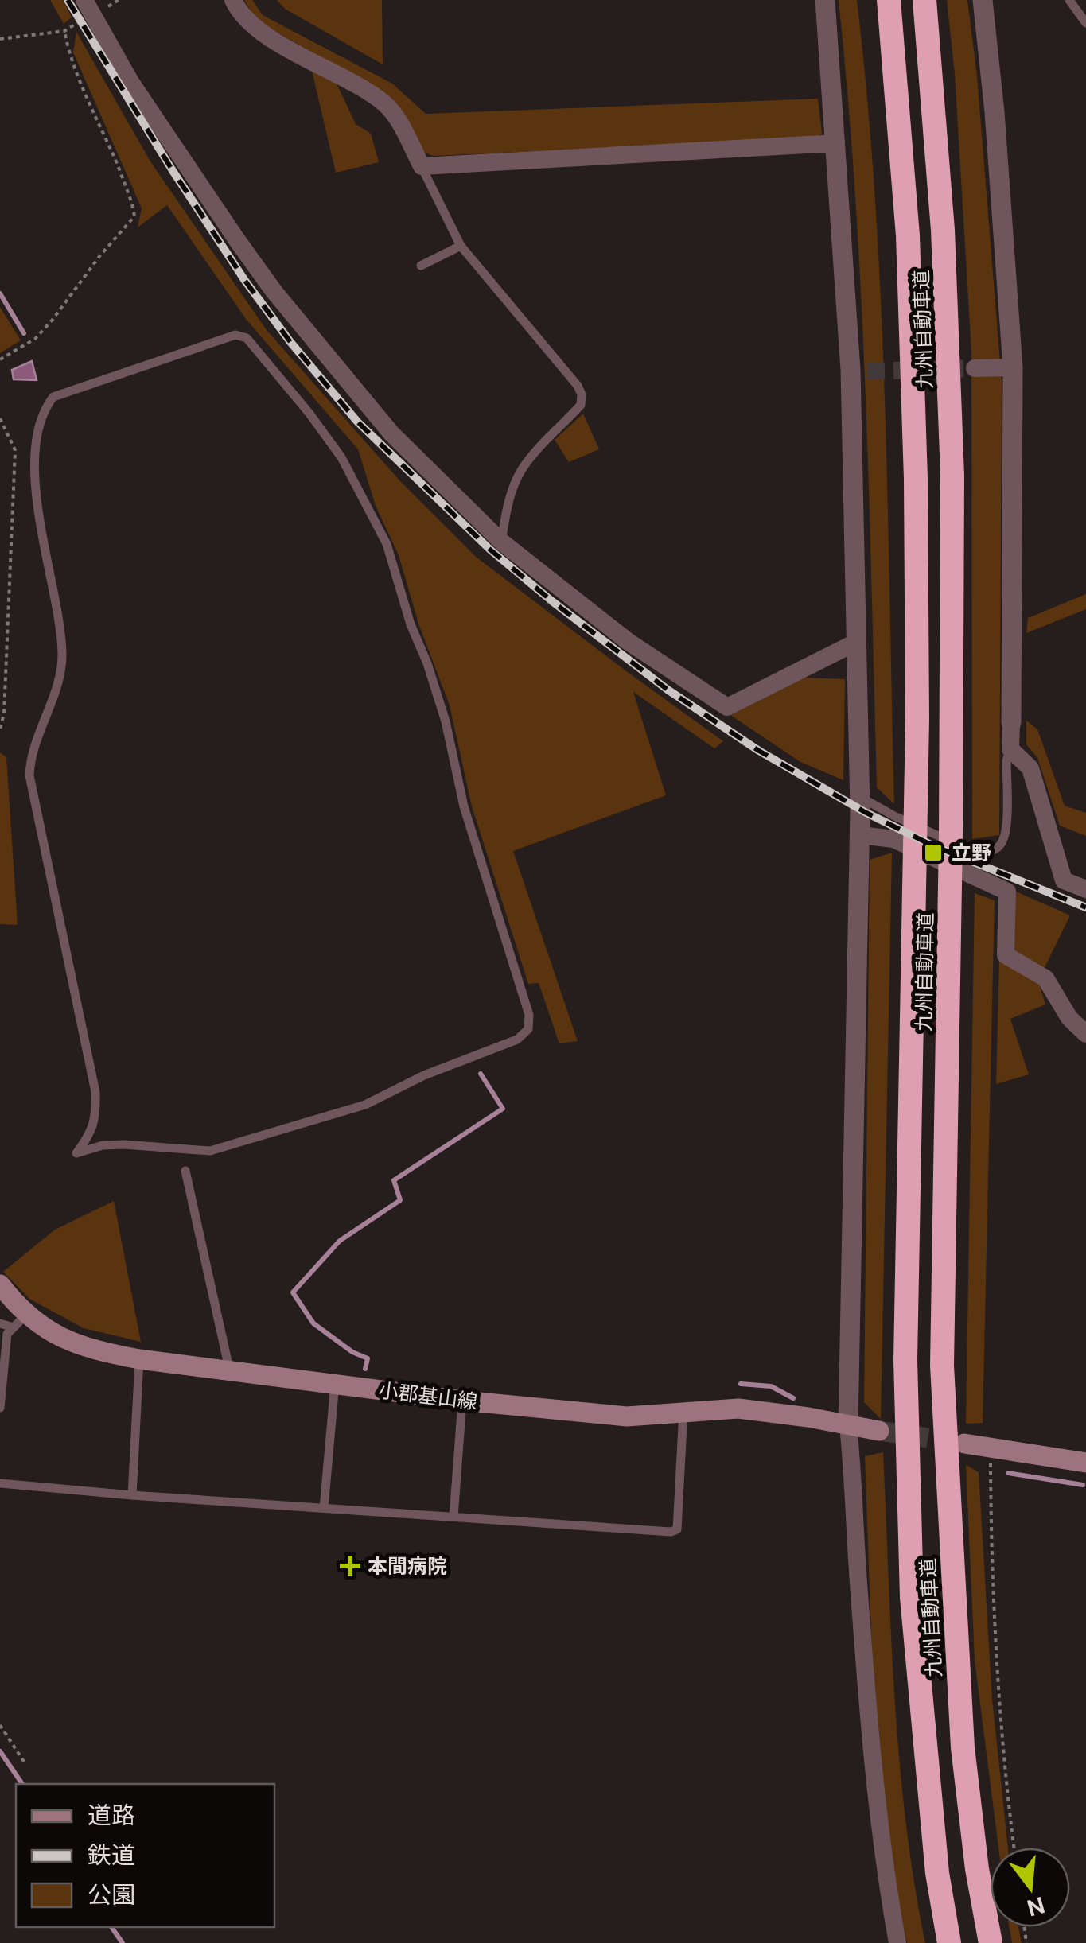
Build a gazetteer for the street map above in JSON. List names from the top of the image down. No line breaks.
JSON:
{"streets":{"highway":["九州自動車道"],"main road":["小郡基山線"]},"places":{"transit":["立野"],"health":["本間病院"]},"legend":["道路","鉄道","公園"],"north":"bottom"}
